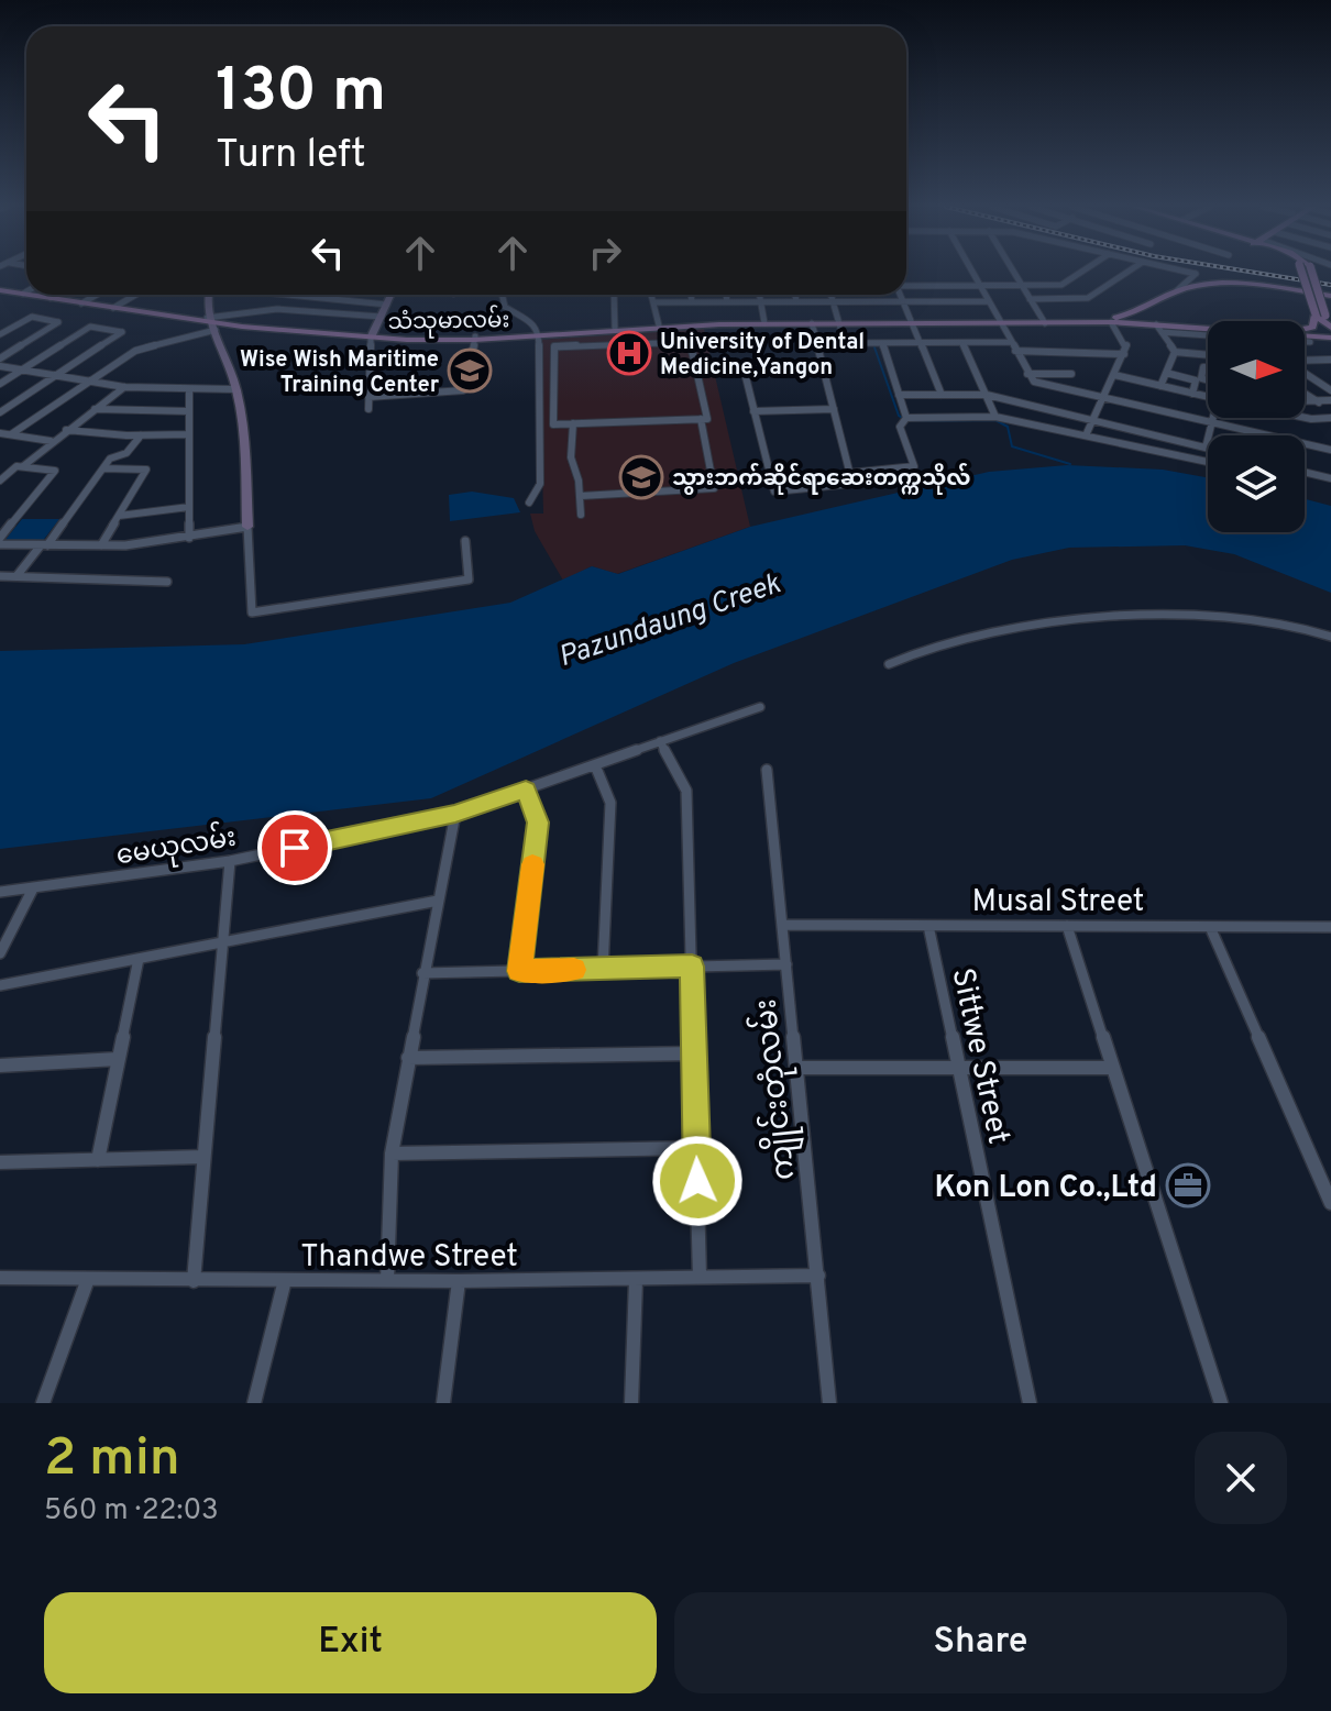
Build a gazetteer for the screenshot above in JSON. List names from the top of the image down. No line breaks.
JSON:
{"streets":{"main road":["သံသုမာလမ်း"],"street":["မေယုလမ်း","Musal Street","Sittwe Street","ကျိုင်းတုံလမ်း","Thandwe Street"]},"crossings":[["Musal Street","Sittwe Street"],["Musal Street","ကျိုင်းတုံလမ်း"],["ကျိုင်းတုံလမ်း","Thandwe Street"]],"water":["Pazundaung Creek"],"places":{"hospital":["University of Dental Medicine,Yangon"],"school or university":["Wise Wish Maritime Training Center","သွားဘက်‌ဆိုင်ရာဆေးတက္ကသိုလ်"],"office":["Kon Lon Co.,Ltd"]},"north":"right","page":{"turn":["130 m","Turn left"],"heading":["2 min","560 m · 22:03"],"buttons":["Exit","Share"]}}
